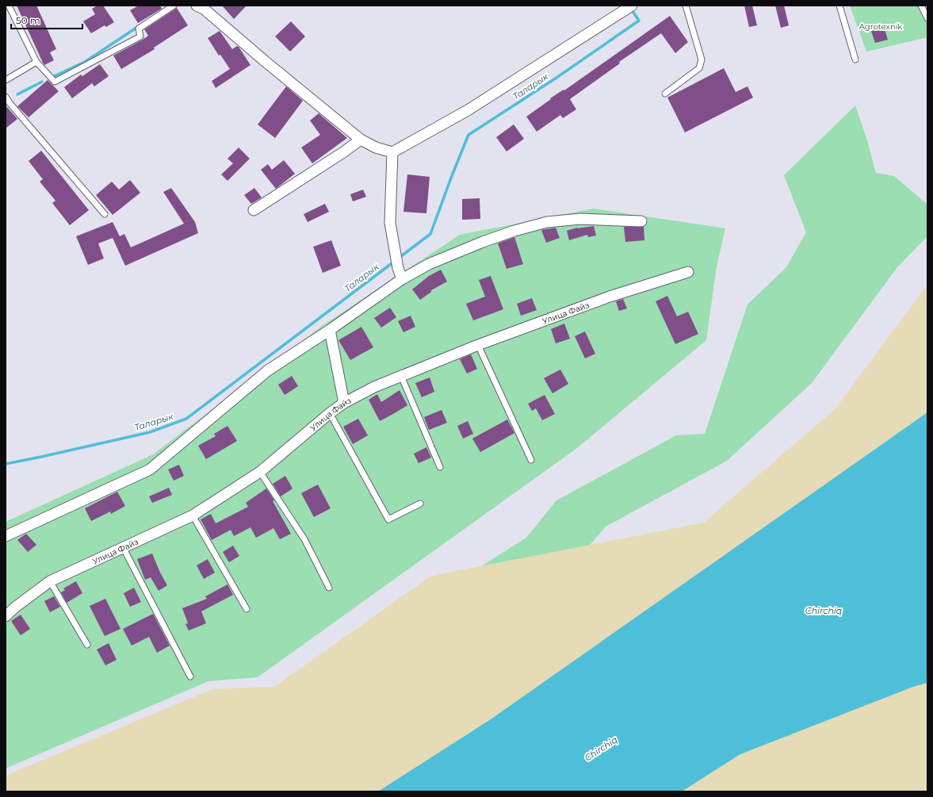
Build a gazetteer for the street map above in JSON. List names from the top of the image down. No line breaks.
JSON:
{"streets":{"street":["Улица Файз"]},"water":["Таларык","Chirchiq"],"parks":["Agrotexnik"],"scale_bar":"50 m"}
